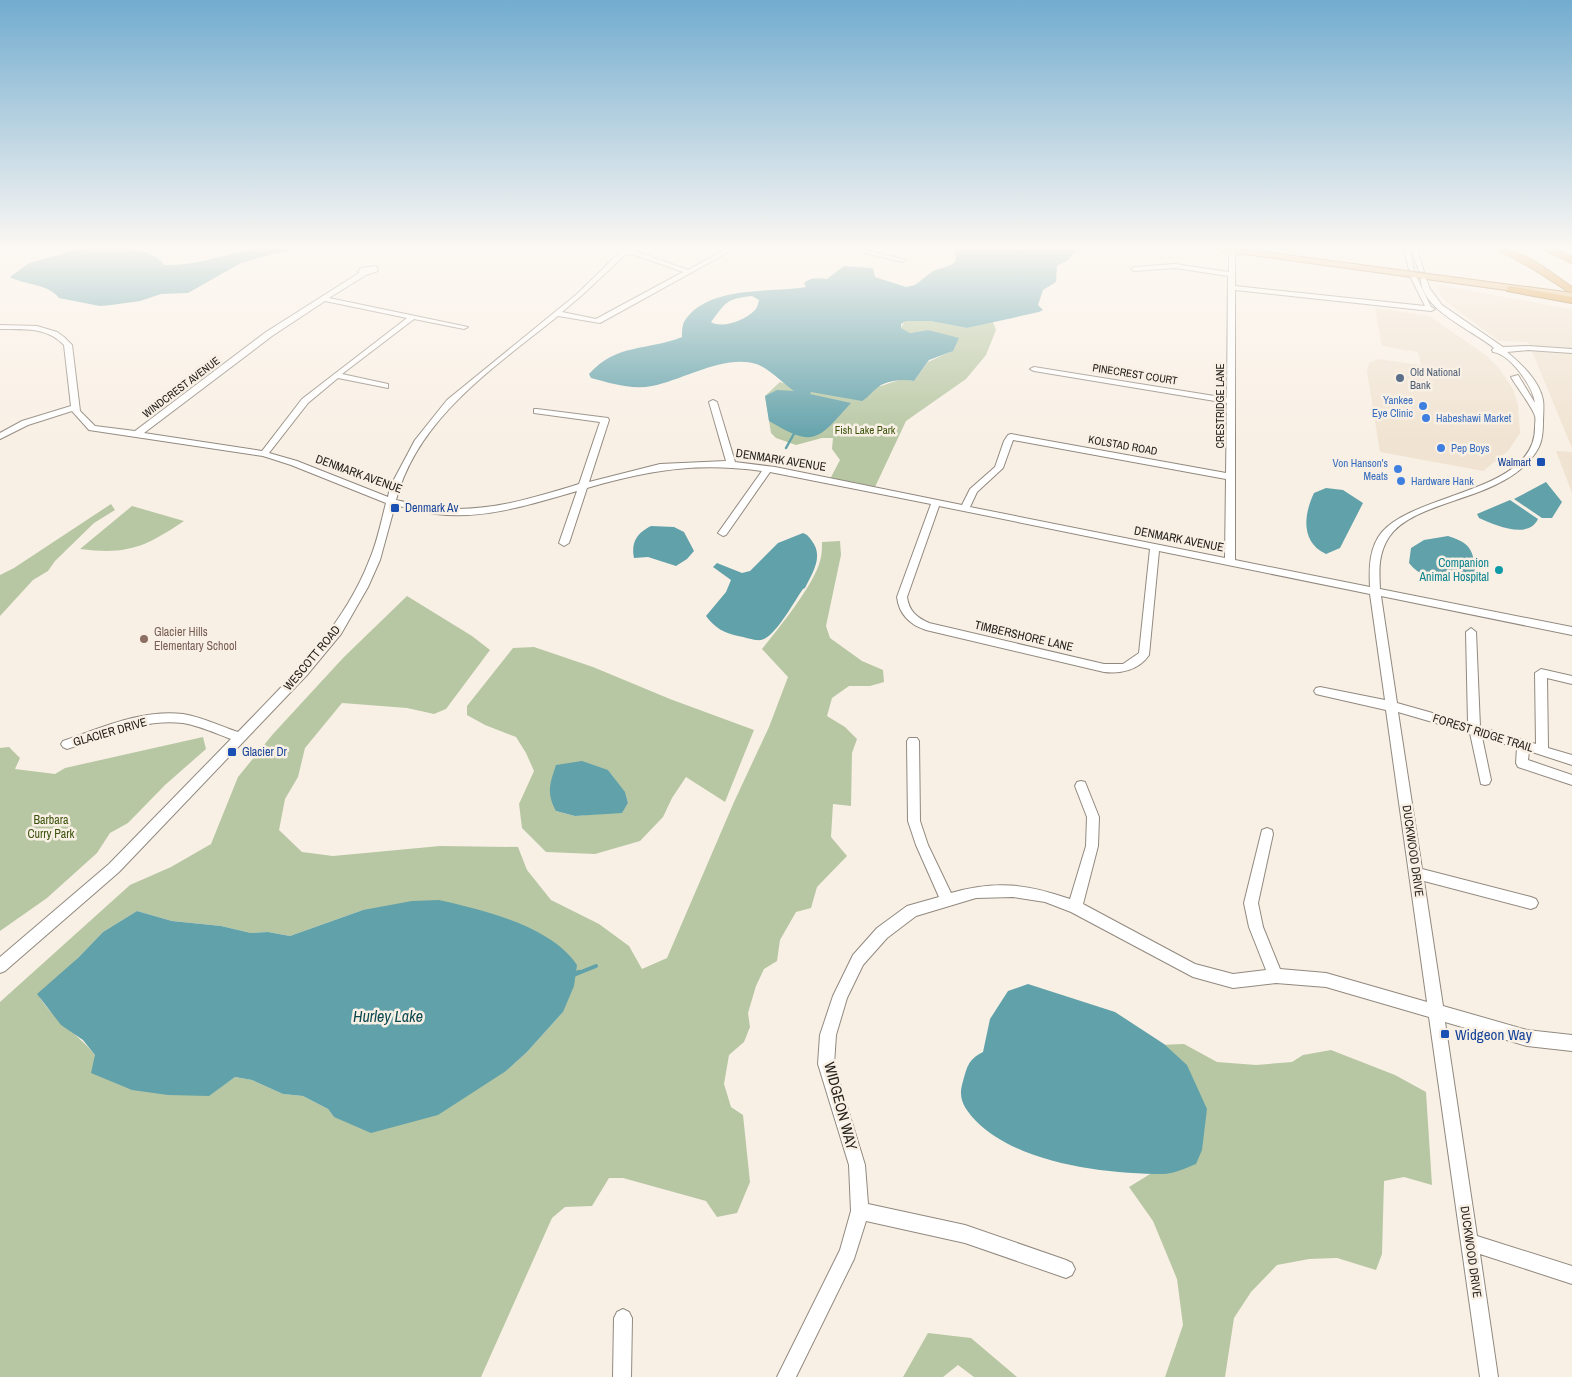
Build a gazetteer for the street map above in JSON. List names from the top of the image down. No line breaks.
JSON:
{"streets":{"street":["PINECREST COURT","WINDCREST AVENUE","CRESTRIDGE LANE","KOLSTAD ROAD","DENMARK AVENUE","TIMBERSHORE LANE","WESCOTT ROAD","GLACIER DRIVE","FOREST RIDGE TRAIL","DUCKWOOD DRIVE","WIDGEON WAY"]},"crossings":[["PINECREST COURT","CRESTRIDGE LANE"],["WINDCREST AVENUE","DENMARK AVENUE"],["CRESTRIDGE LANE","KOLSTAD ROAD"],["CRESTRIDGE LANE","DENMARK AVENUE"],["KOLSTAD ROAD","DENMARK AVENUE"],["DENMARK AVENUE","TIMBERSHORE LANE"],["DENMARK AVENUE","WESCOTT ROAD"],["DENMARK AVENUE","DUCKWOOD DRIVE"],["WESCOTT ROAD","GLACIER DRIVE"],["FOREST RIDGE TRAIL","DUCKWOOD DRIVE"],["DUCKWOOD DRIVE","WIDGEON WAY"]],"water":["Hurley Lake"],"parks":["Fish Lake Park","Barbara Curry Park"],"places":{"other":["Old National Bank","Yankee Eye Clinic","Habeshawi Market","Pep Boys","Von Hanson's Meats","Hardware Hank","Companion Animal Hospital","Glacier Hills Elementary School"],"transit":["Walmart","Denmark Av","Glacier Dr","Widgeon Way"]}}
